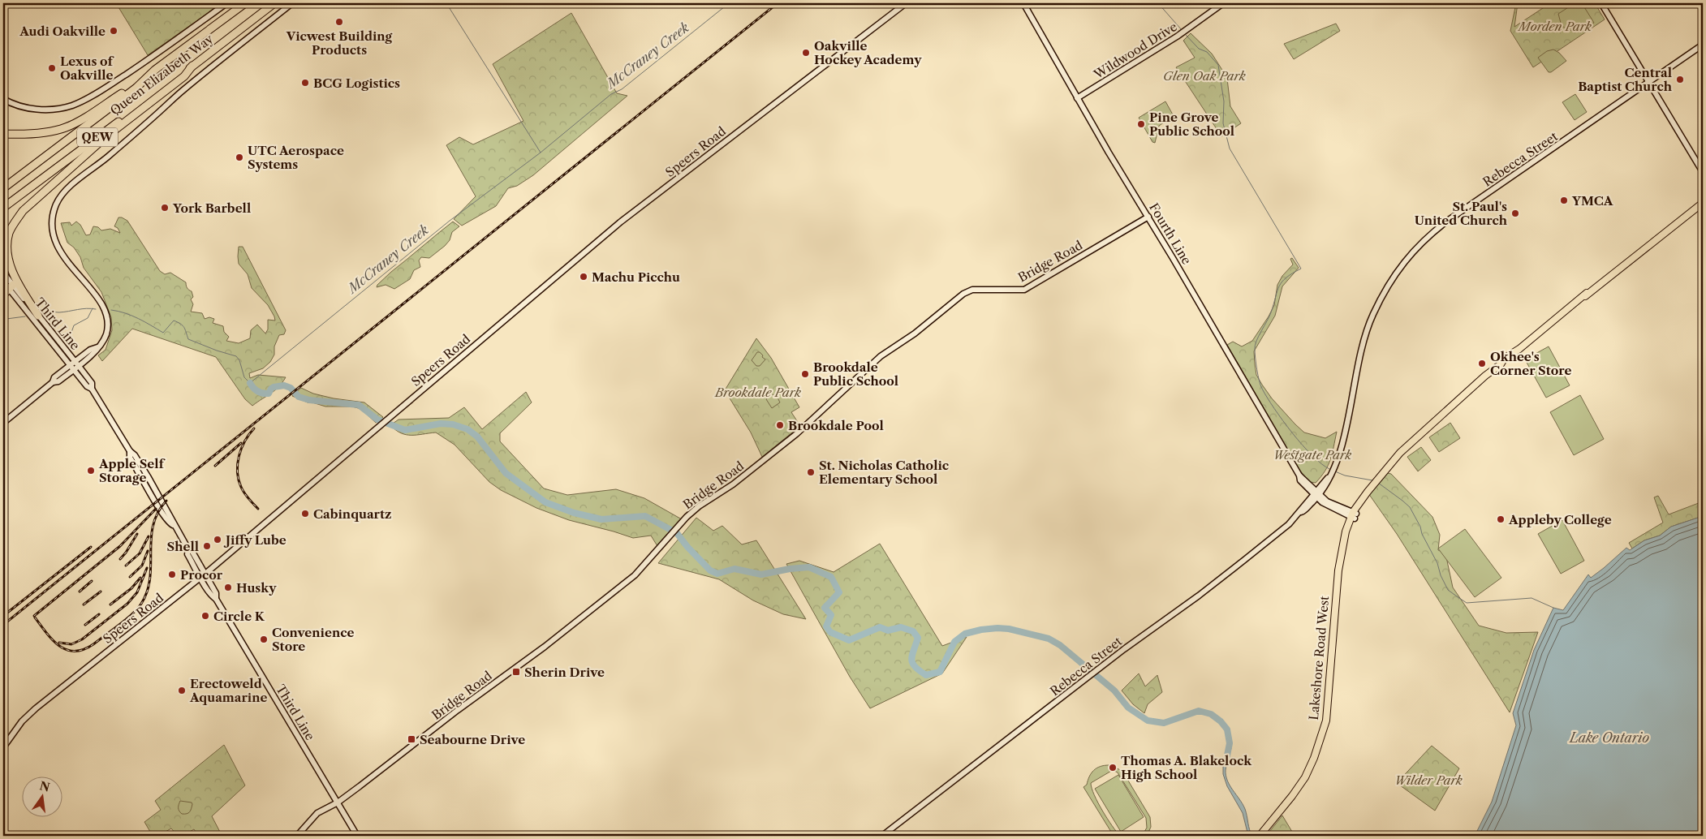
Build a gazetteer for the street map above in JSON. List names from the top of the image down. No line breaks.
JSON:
{"streets":{"highway":["Queen Elizabeth Way","QEW"],"main road":["Wildwood Drive","Speers Road","Rebecca Street","Fourth Line","Bridge Road","Third Line","Lakeshore Road West"]},"crossings":[["Wildwood Drive","Fourth Line"],["Speers Road","Third Line"],["Rebecca Street","Fourth Line"],["Fourth Line","Bridge Road"],["Fourth Line","Lakeshore Road West"],["Bridge Road","Third Line"]],"water":["McCraney Creek","Lake Ontario"],"parks":["Morden Park","Glen Oak Park","Brookdale Park","Westgate Park","Wilder Park"],"places":{"other":["Vicwest Building Products","Audi Oakville","Oakville Hockey Academy","Lexus of Oakville","Central Baptist Church","BCG Logistics","Pine Grove Public School","UTC Aerospace Systems","YMCA","York Barbell","St. Paul's United Church","Machu Picchu","Okhee's Corner Store","Brookdale Public School","Brookdale Pool","Apple Self Storage","St. Nicholas Catholic Elementary School","Cabinquartz","Appleby College","Jiffy Lube","Shell","Procor","Husky","Circle K","Convenience Store","Erectoweld Aquamarine","Thomas A. Blakelock High School"],"transit":["Sherin Drive","Seabourne Drive"]},"north":"top"}
